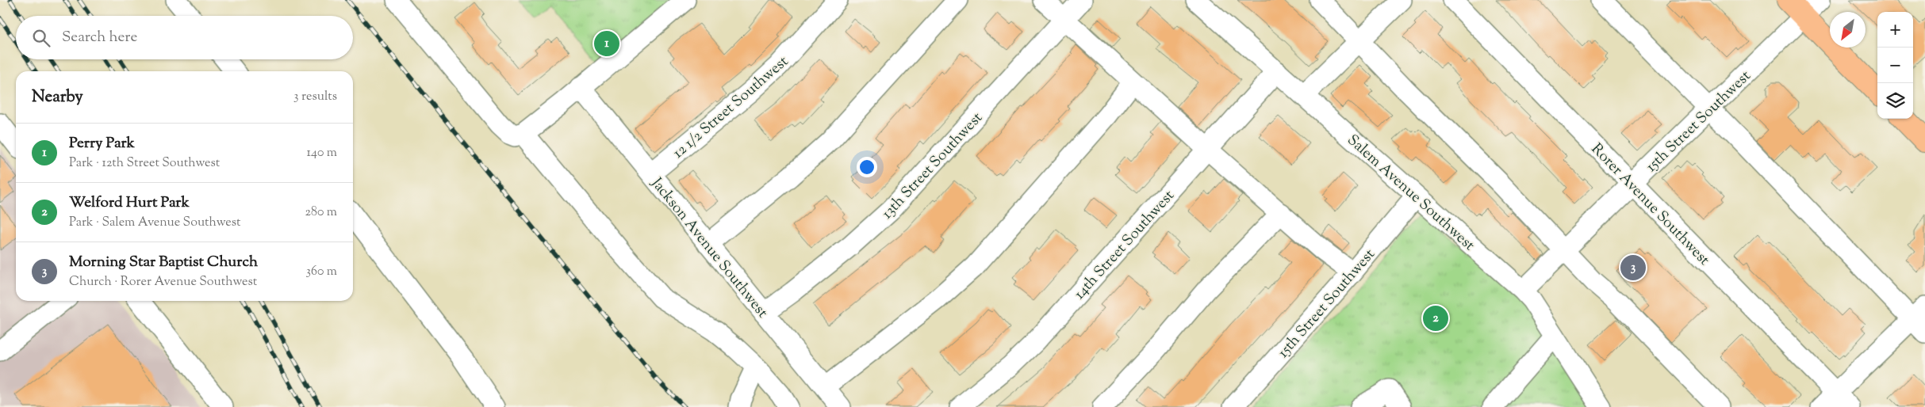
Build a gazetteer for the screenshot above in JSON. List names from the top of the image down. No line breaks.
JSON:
{"streets":{"street":["12 1/2 Street Southwest","15th Street Southwest","13th Street Southwest","Salem Avenue Southwest","Rorer Avenue Southwest","14th Street Southwest","Jackson Avenue Southwest"]},"crossings":[["12 1/2 Street Southwest","Jackson Avenue Southwest"],["15th Street Southwest","Salem Avenue Southwest"],["15th Street Southwest","Rorer Avenue Southwest"],["13th Street Southwest","Jackson Avenue Southwest"],["Salem Avenue Southwest","14th Street Southwest"]],"north":"bottom left","page":{"map_buttons":["+","−"],"search":"Search here","pins":["1","3","2"],"heading":["Nearby","3 results"],"list":[{"mark":"1","name":"Perry Park","note":"Park · 12th Street Southwest","value":"140 m"},{"mark":"2","name":"Welford Hurt Park","note":"Park · Salem Avenue Southwest","value":"280 m"},{"mark":"3","name":"Morning Star Baptist Church","note":"Church · Rorer Avenue Southwest","value":"360 m"}]}}
